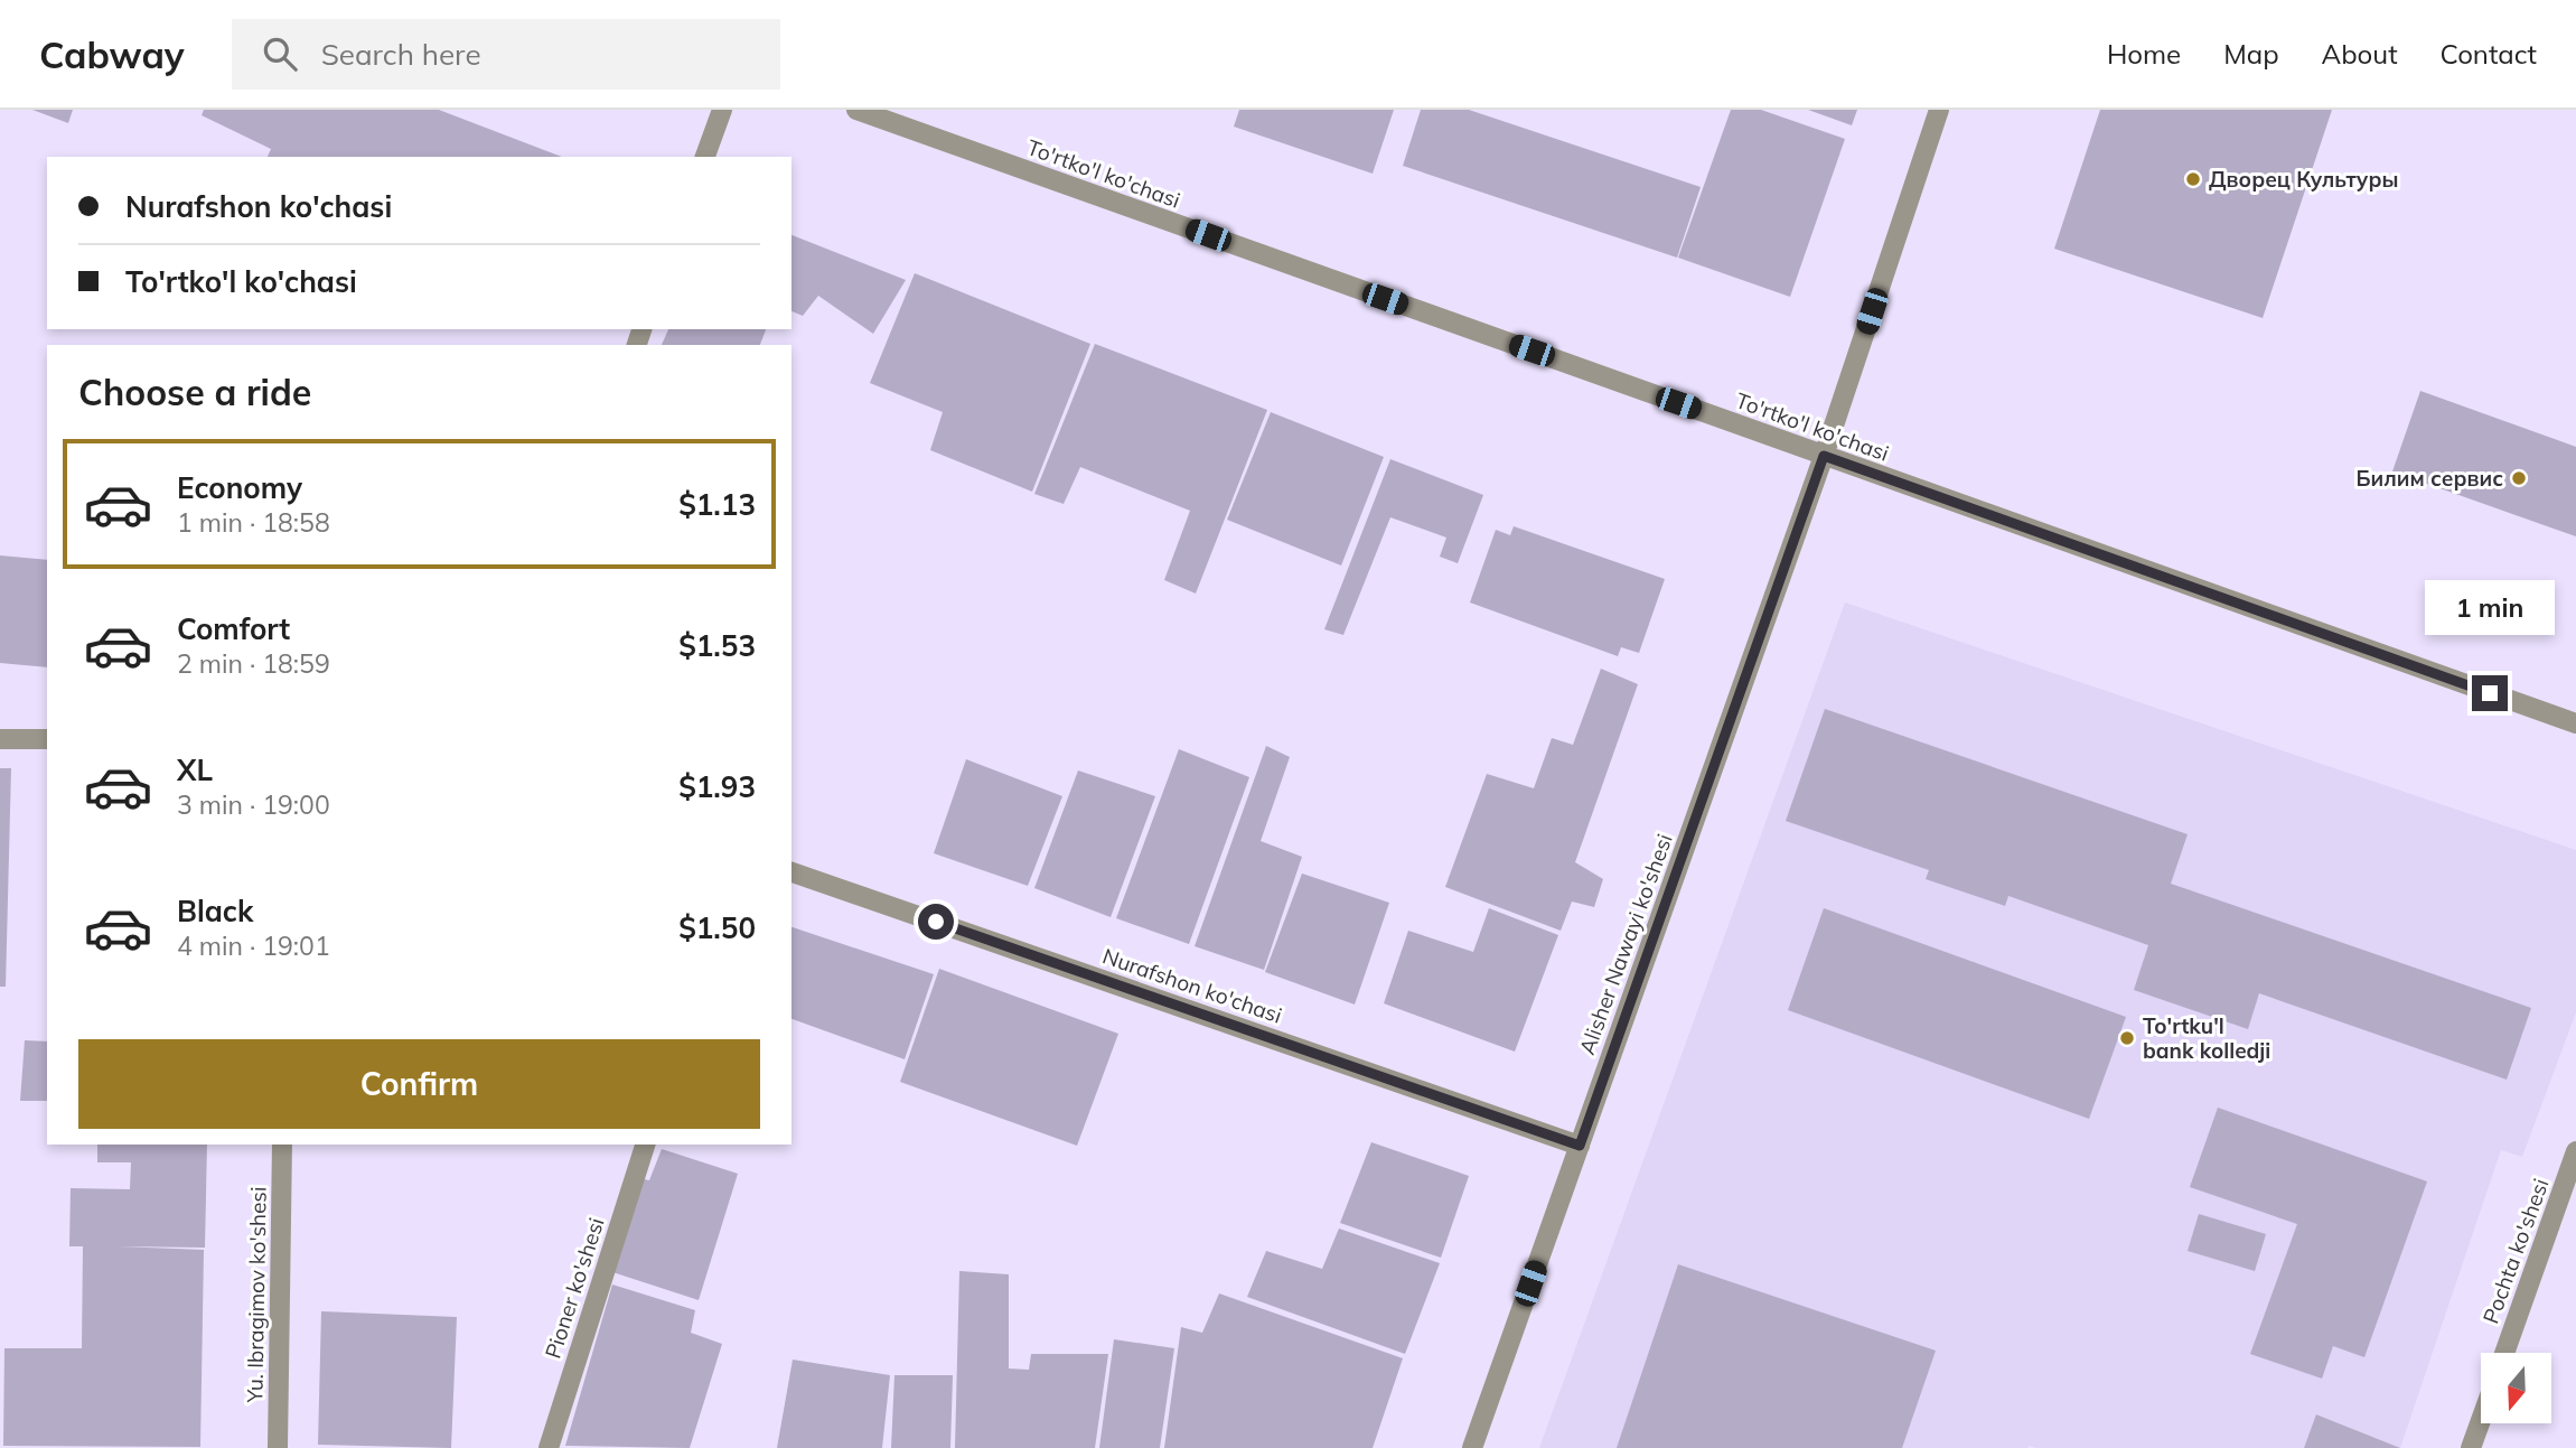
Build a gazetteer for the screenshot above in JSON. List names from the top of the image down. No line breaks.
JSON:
{"streets":{"street":["To'rtko'l ko'chasi","Alisher Nawayi ko'shesi","Nurafshon ko'chasi","Pochta ko'shesi","Pioner ko'shesi","Yu. Ibragimov ko'shesi"]},"crossings":[["To'rtko'l ko'chasi","Alisher Nawayi ko'shesi"],["Alisher Nawayi ko'shesi","Nurafshon ko'chasi"]],"places":["Дворец Культуры","Билим сервис","To'rtku'l bank kolledji"],"north":"bottom","page":{"header":"Cabway","search":"Search here","nav":["Home","Map","About","Contact"],"banner":["Nurafshon ko'chasi","To'rtko'l ko'chasi"],"heading":"Choose a ride","list":[{"name":"Economy","note":"1 min · 18:58","value":"$1.13"},{"name":"Comfort","note":"2 min · 18:59","value":"$1.53"},{"name":"XL","note":"3 min · 19:00","value":"$1.93"},{"name":"Black","note":"4 min · 19:01","value":"$1.50"}],"bubble":"1 min","buttons":"Confirm"}}
